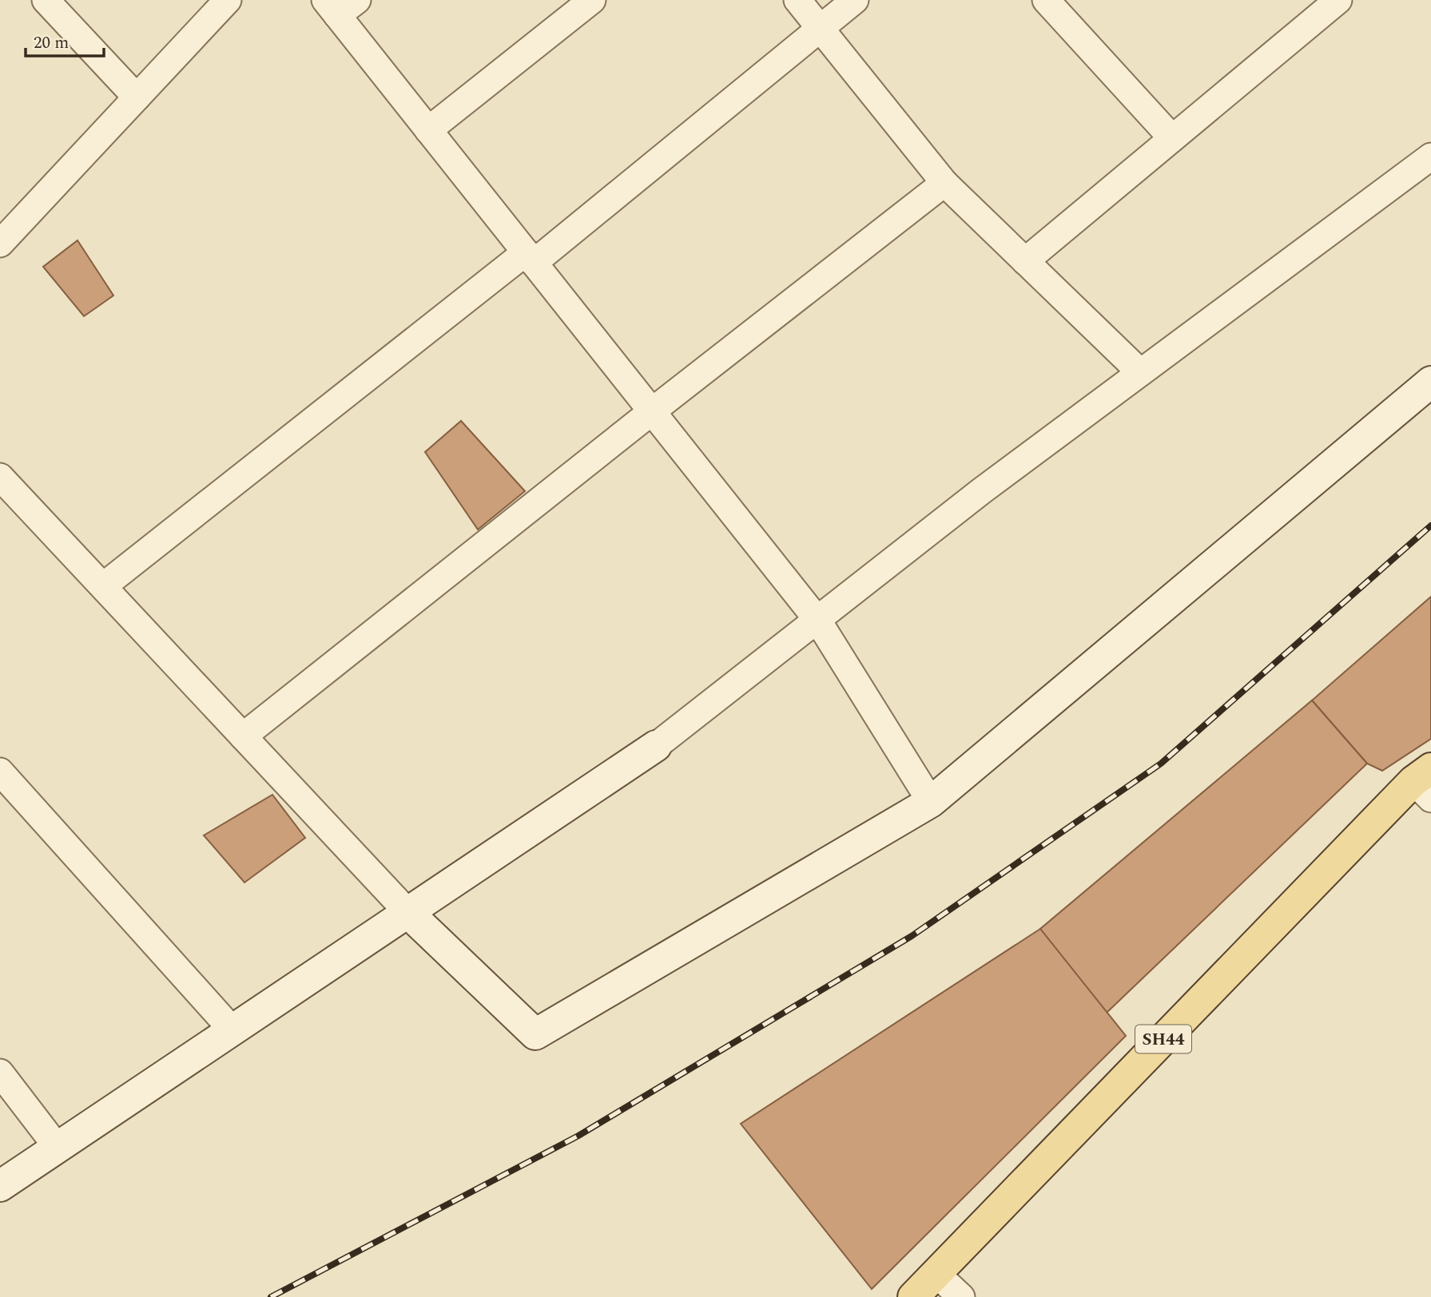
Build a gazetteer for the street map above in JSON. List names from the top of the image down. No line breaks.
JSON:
{"streets":{"main road":["SH44"]},"scale_bar":"20 m"}
